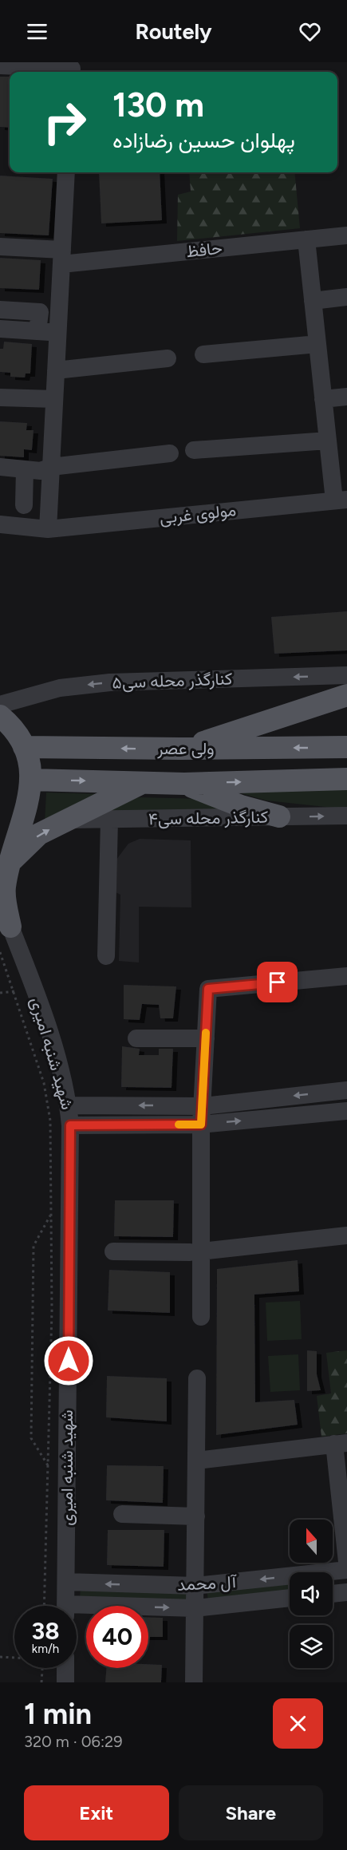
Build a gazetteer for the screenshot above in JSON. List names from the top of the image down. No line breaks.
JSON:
{"streets":{"main road":["ولی عصر"],"street":["حافظ","مولوی غربی","کنارگذر محله سی۵","کنارگذر محله سی۴","شهید شنبه امیری","آل محمد"]},"crossings":[["شهید شنبه امیری","آل محمد"]],"one_way":["کنارگذر محله سی۵"],"north":"top","page":{"header":"Routely","turn":["130 m","پهلوان حسین رضازاده"],"speed":"38 km/h","limit":"40","heading":["1 min","320 m · 06:29"],"buttons":["Exit","Share"]}}
